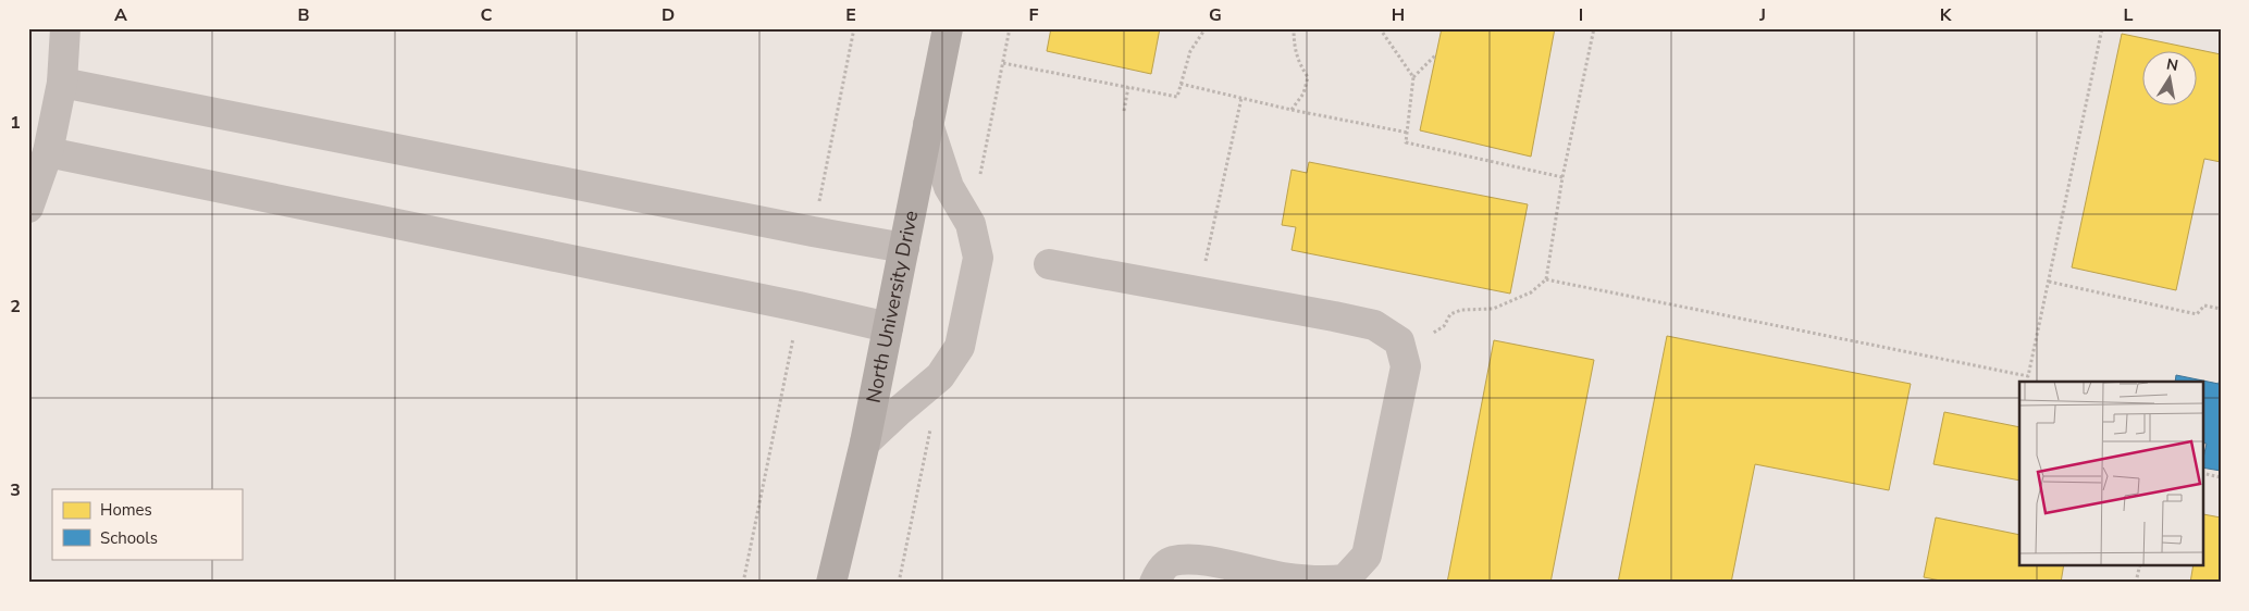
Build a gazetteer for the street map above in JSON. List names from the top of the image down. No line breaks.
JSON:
{"streets":{"main road":["North University Drive"]},"legend":["Homes","Schools"],"north":"top","grid":{"columns":["A","B","C","D","E","F","G","H","I","J","K","L"],"rows":["1","2","3"]}}
